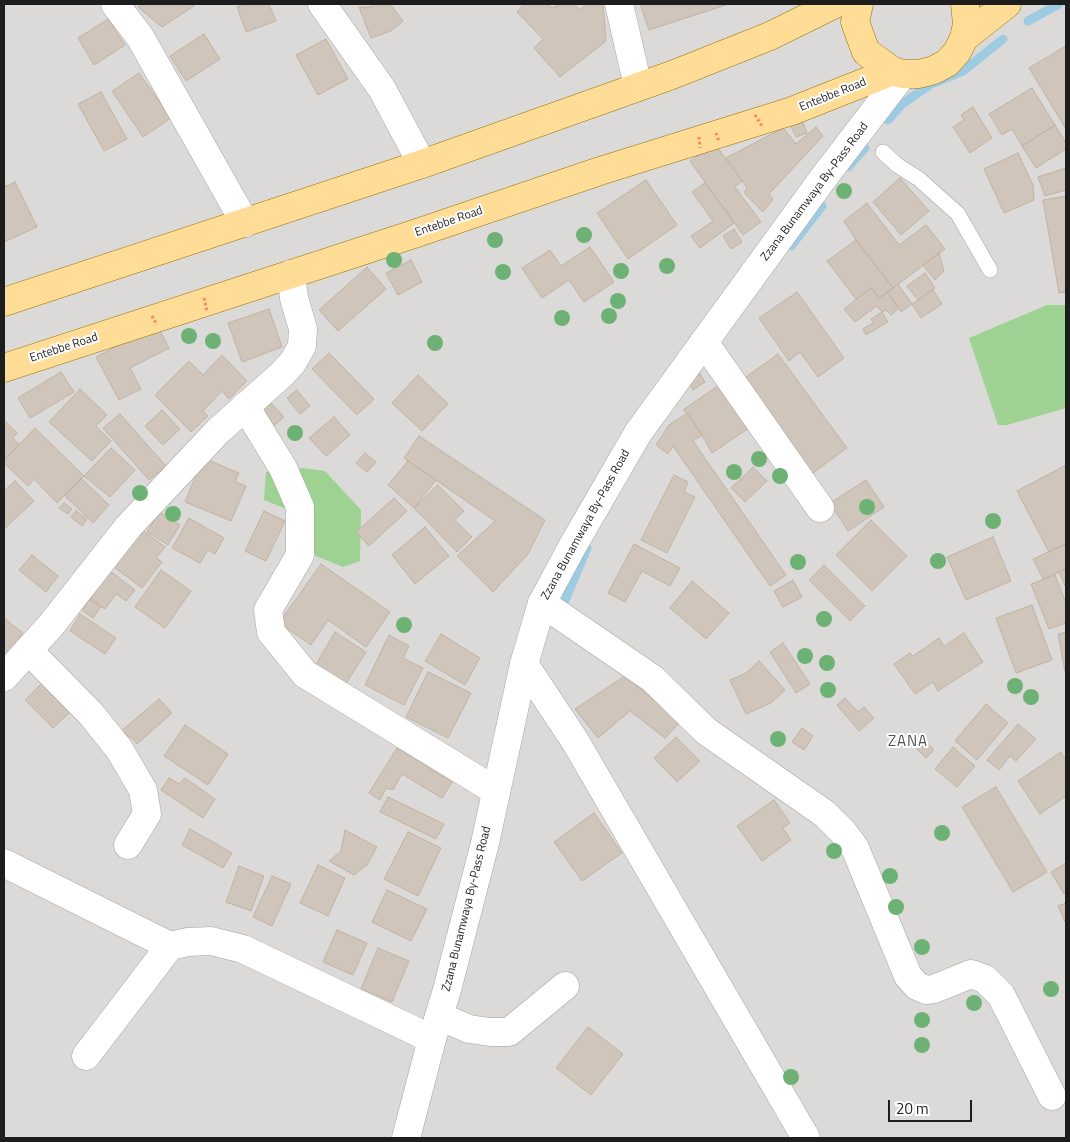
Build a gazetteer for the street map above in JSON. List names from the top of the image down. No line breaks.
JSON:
{"streets":{"main road":["Entebbe Road"],"street":["Zzana Bunamwaya By-Pass Road"]},"crossings":[["Entebbe Road","Zzana Bunamwaya By-Pass Road"]],"districts":["ZANA"],"scale_bar":"20 m"}
